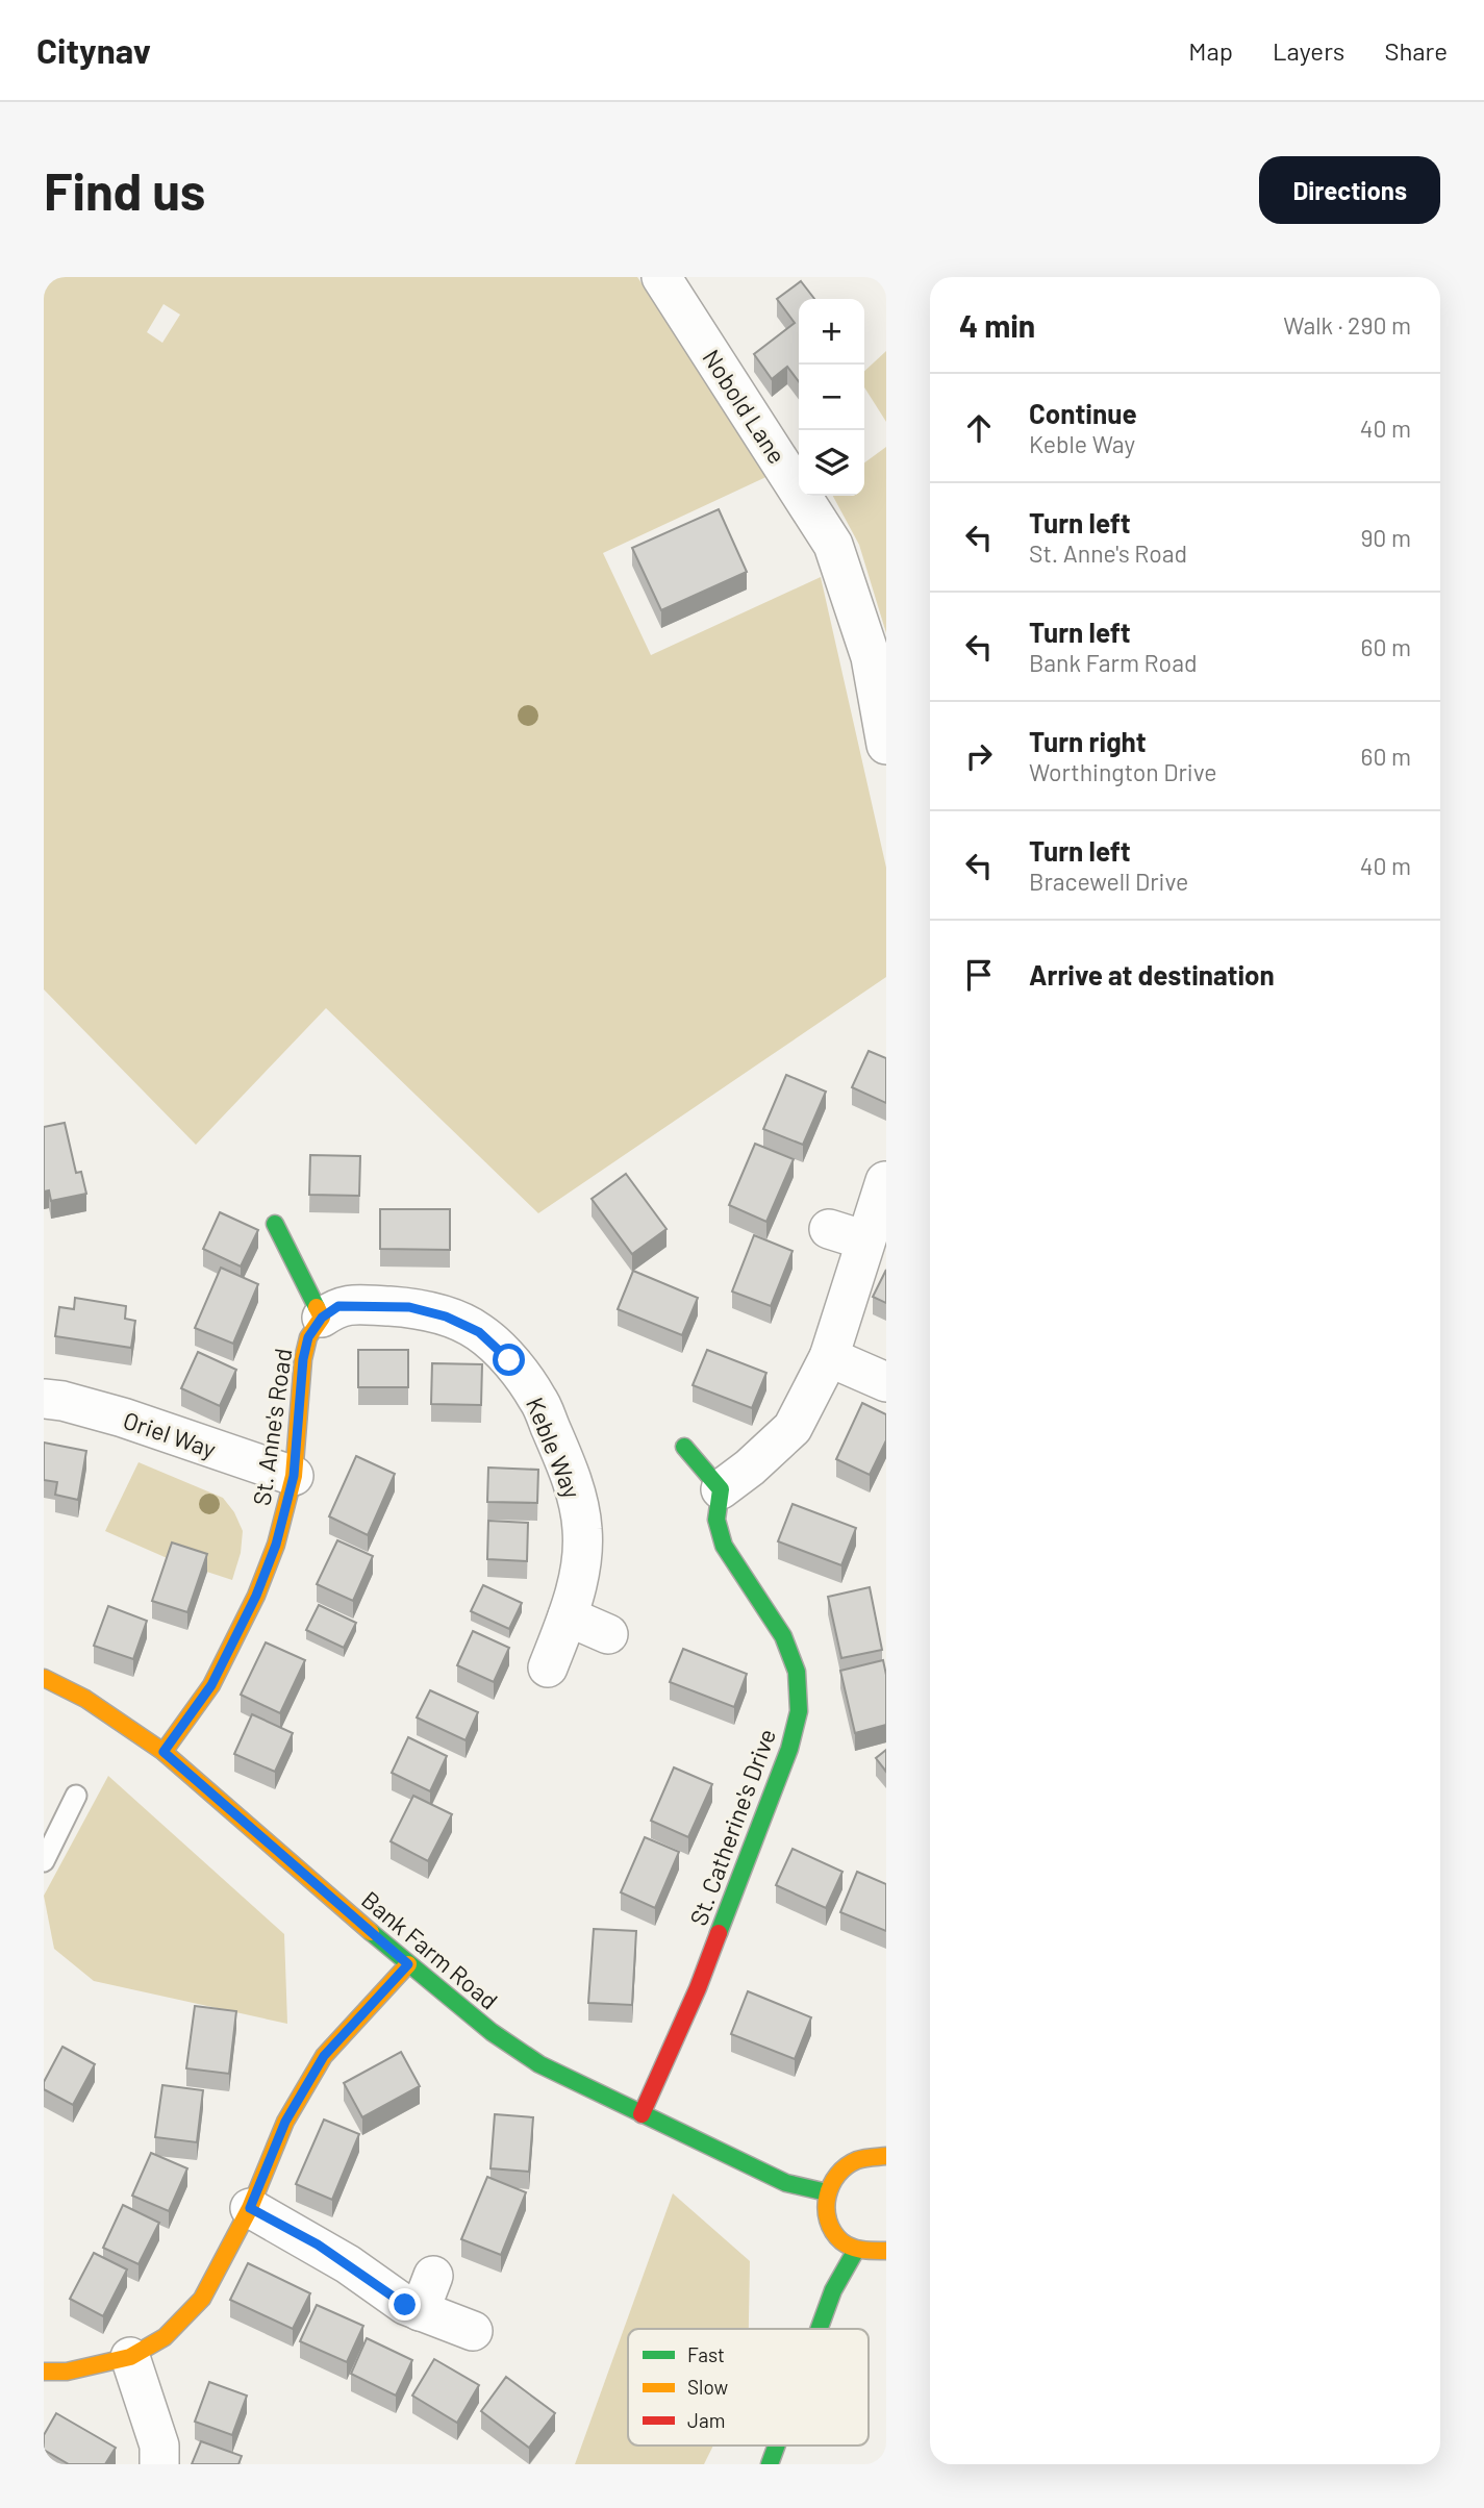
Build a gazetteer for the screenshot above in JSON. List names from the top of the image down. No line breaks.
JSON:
{"streets":{"street":["Nobold Lane","St. Anne's Road","Oriel Way","Keble Way","St. Catherine's Drive","Bank Farm Road"]},"crossings":[["St. Anne's Road","Oriel Way"],["St. Anne's Road","Keble Way"],["St. Anne's Road","Bank Farm Road"],["St. Catherine's Drive","Bank Farm Road"]],"legend":["Fast","Slow","Jam"],"page":{"header":"Citynav","nav":["Map","Layers","Share"],"buttons":"Directions","title":"Find us","heading":["4 min","Walk · 290 m"],"map_buttons":["+","−"],"list":[["Continue","Keble Way","40 m"],["Turn left","St. Anne's Road","90 m"],["Turn left","Bank Farm Road","60 m"],["Turn right","Worthington Drive","60 m"],["Turn left","Bracewell Drive","40 m"],"Arrive at destination"]}}
